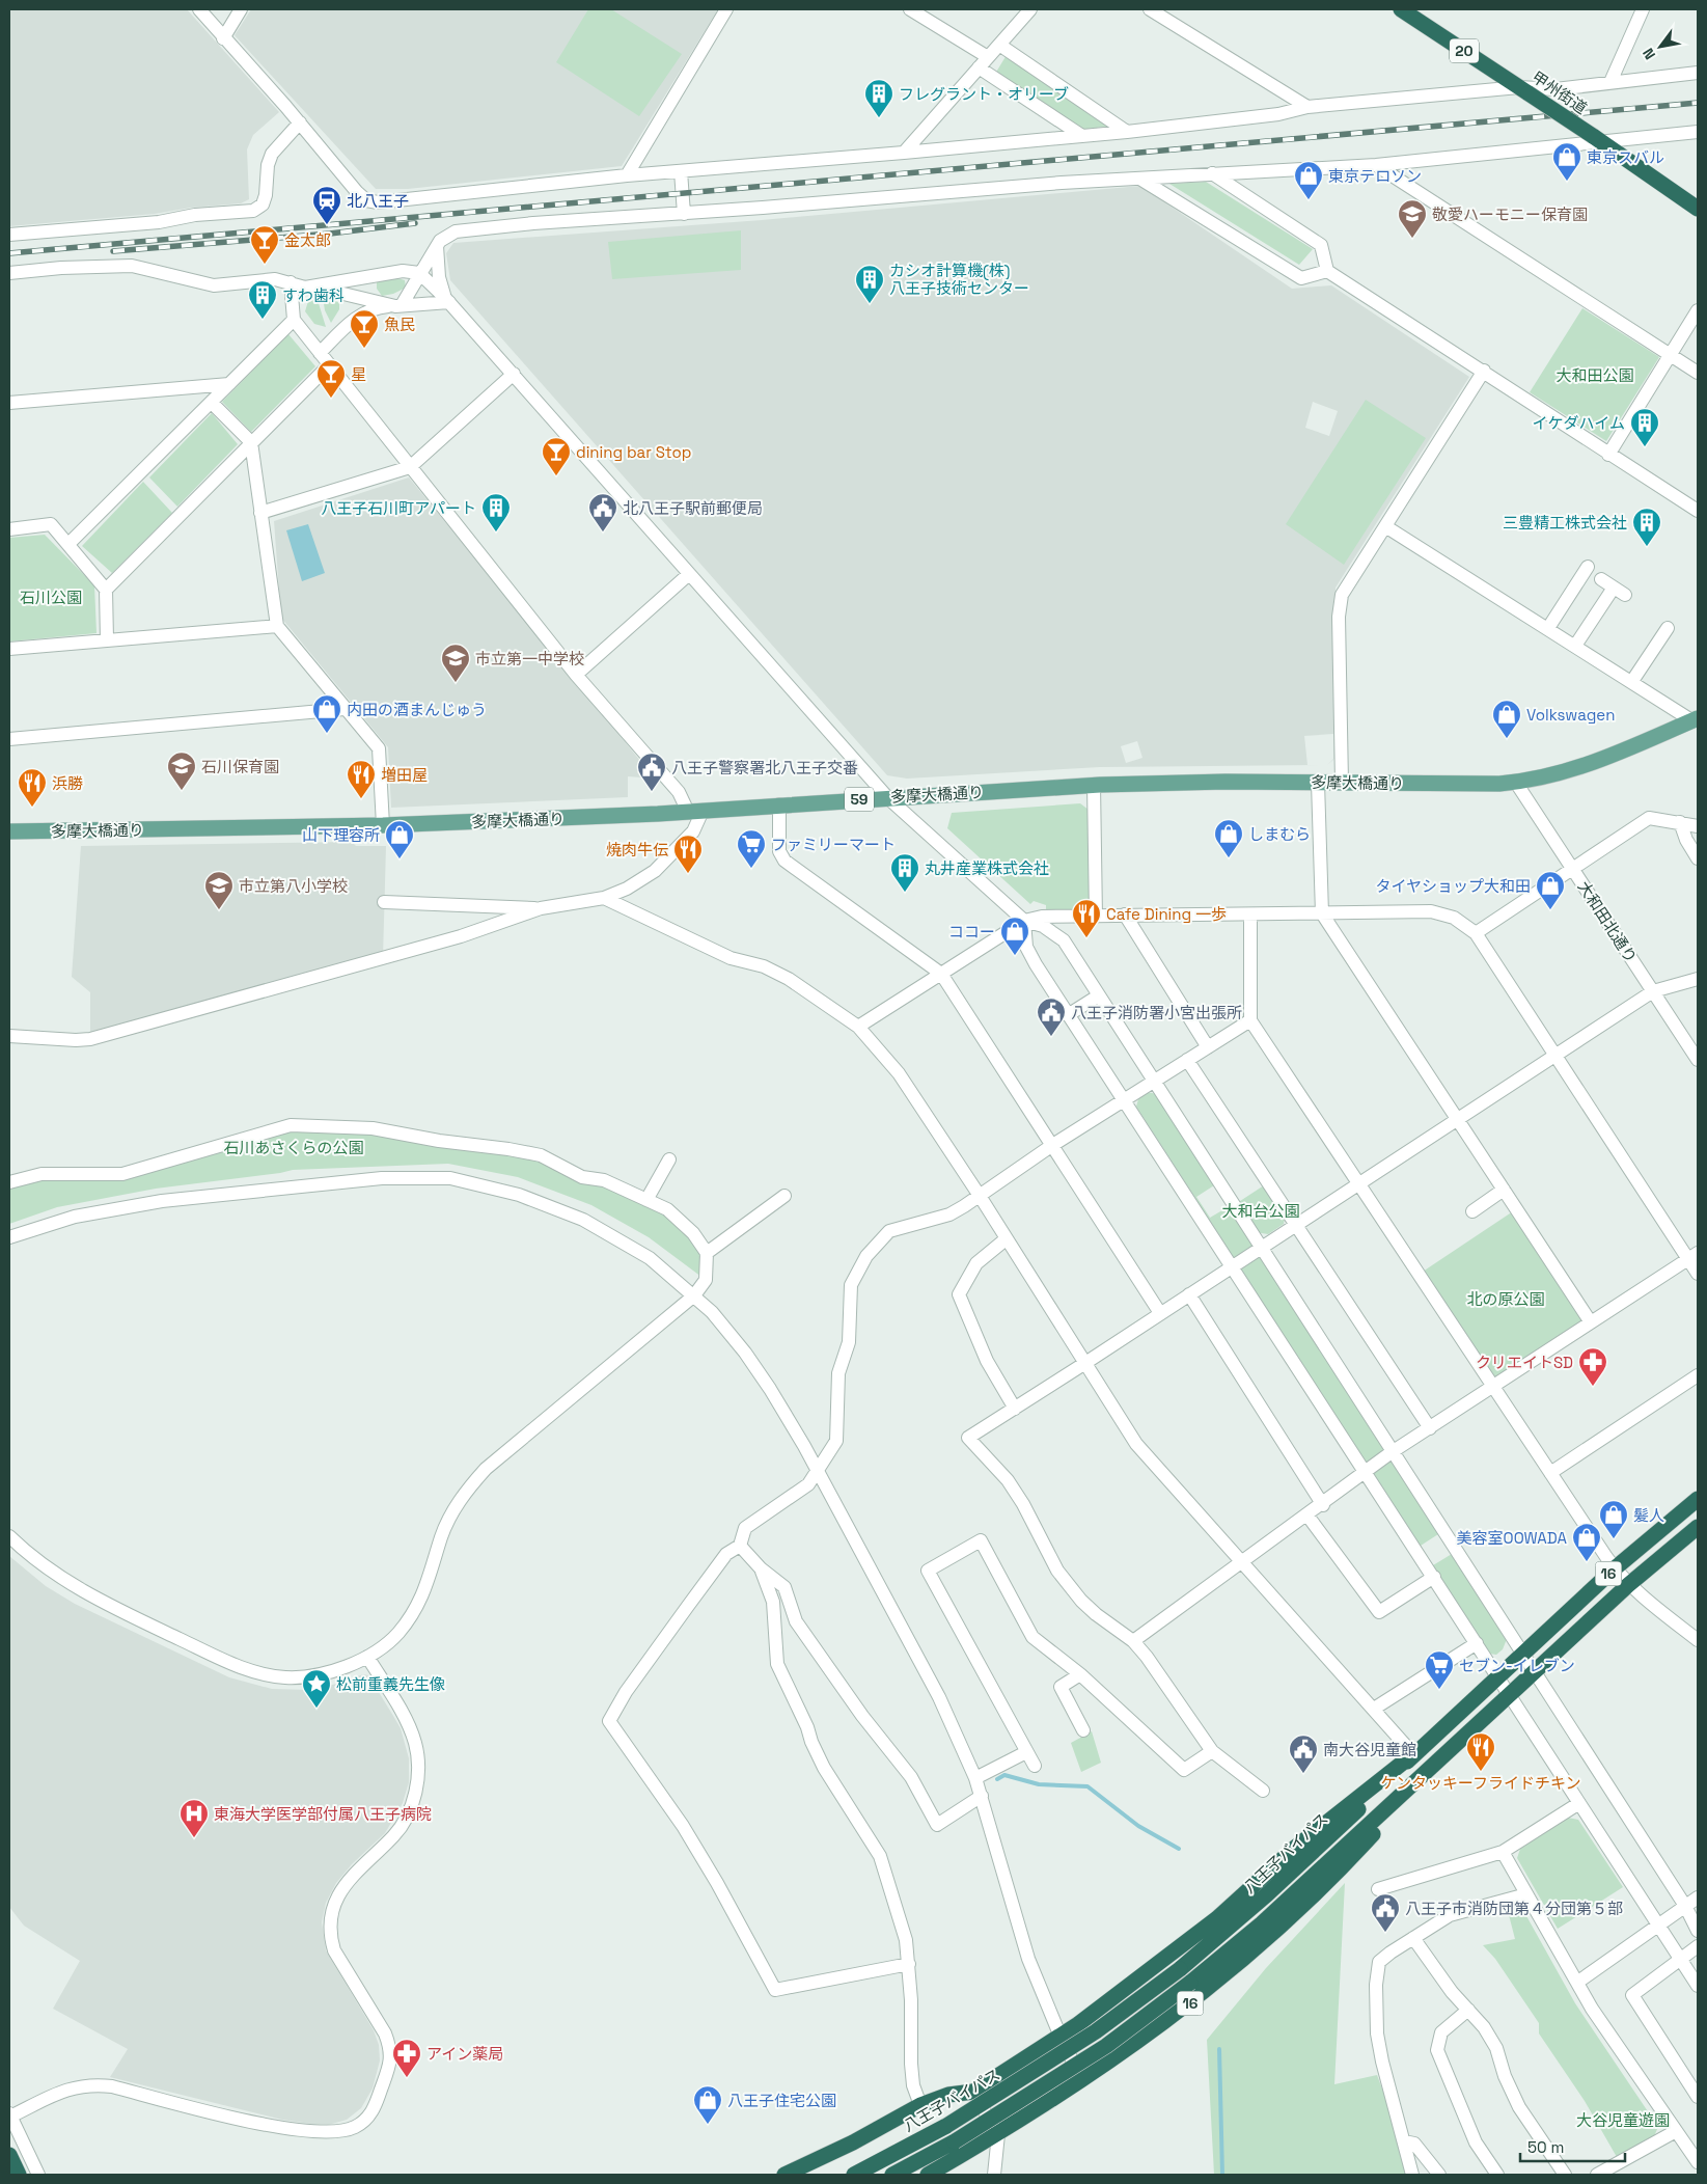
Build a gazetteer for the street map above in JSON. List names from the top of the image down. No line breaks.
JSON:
{"streets":{"highway":["20","甲州街道","16","八王子バイパス"],"main road":["多摩大橋通り","59"],"street":["大和田北通り"]},"crossings":[["多摩大橋通り","大和田北通り"]],"parks":["大和田公園","石川公園","石川あさくらの公園","大和台公園","北の原公園","大谷児童遊園"],"places":{"building":["フレグラント・オリーブ","カシオ計算機(株) 八王子技術センター","すわ歯科","イケダハイム","八王子石川町アパート","三豊精工株式会社","丸井産業株式会社"],"shop":["東京スバル","東京テロソン","内田の酒まんじゅう","Volkswagen","しまむら","山下理容所","タイヤショップ大和田","ココー","髪人","美容室OOWADA","八王子住宅公園"],"station":["北八王子"],"school or university":["敬愛ハーモニー保育園","市立第一中学校","石川保育園","市立第八小学校"],"bar":["金太郎","魚民","星","dining bar Stop"],"public building":["北八王子駅前郵便局","八王子警察署北八王子交番","八王子消防署小宮出張所","南大谷児童館","八王子市消防団第４分団第５部"],"restaurant":["増田屋","浜勝","焼肉牛伝","Cafe Dining 一歩","ケンタッキーフライドチキン"],"supermarket":["ファミリーマート","セブン-イレブン"],"pharmacy":["クリエイトSD","アイン薬局"],"place":["松前重義先生像"],"hospital":["東海大学医学部付属八王子病院"]},"scale_bar":"50 m","north":"bottom left"}
